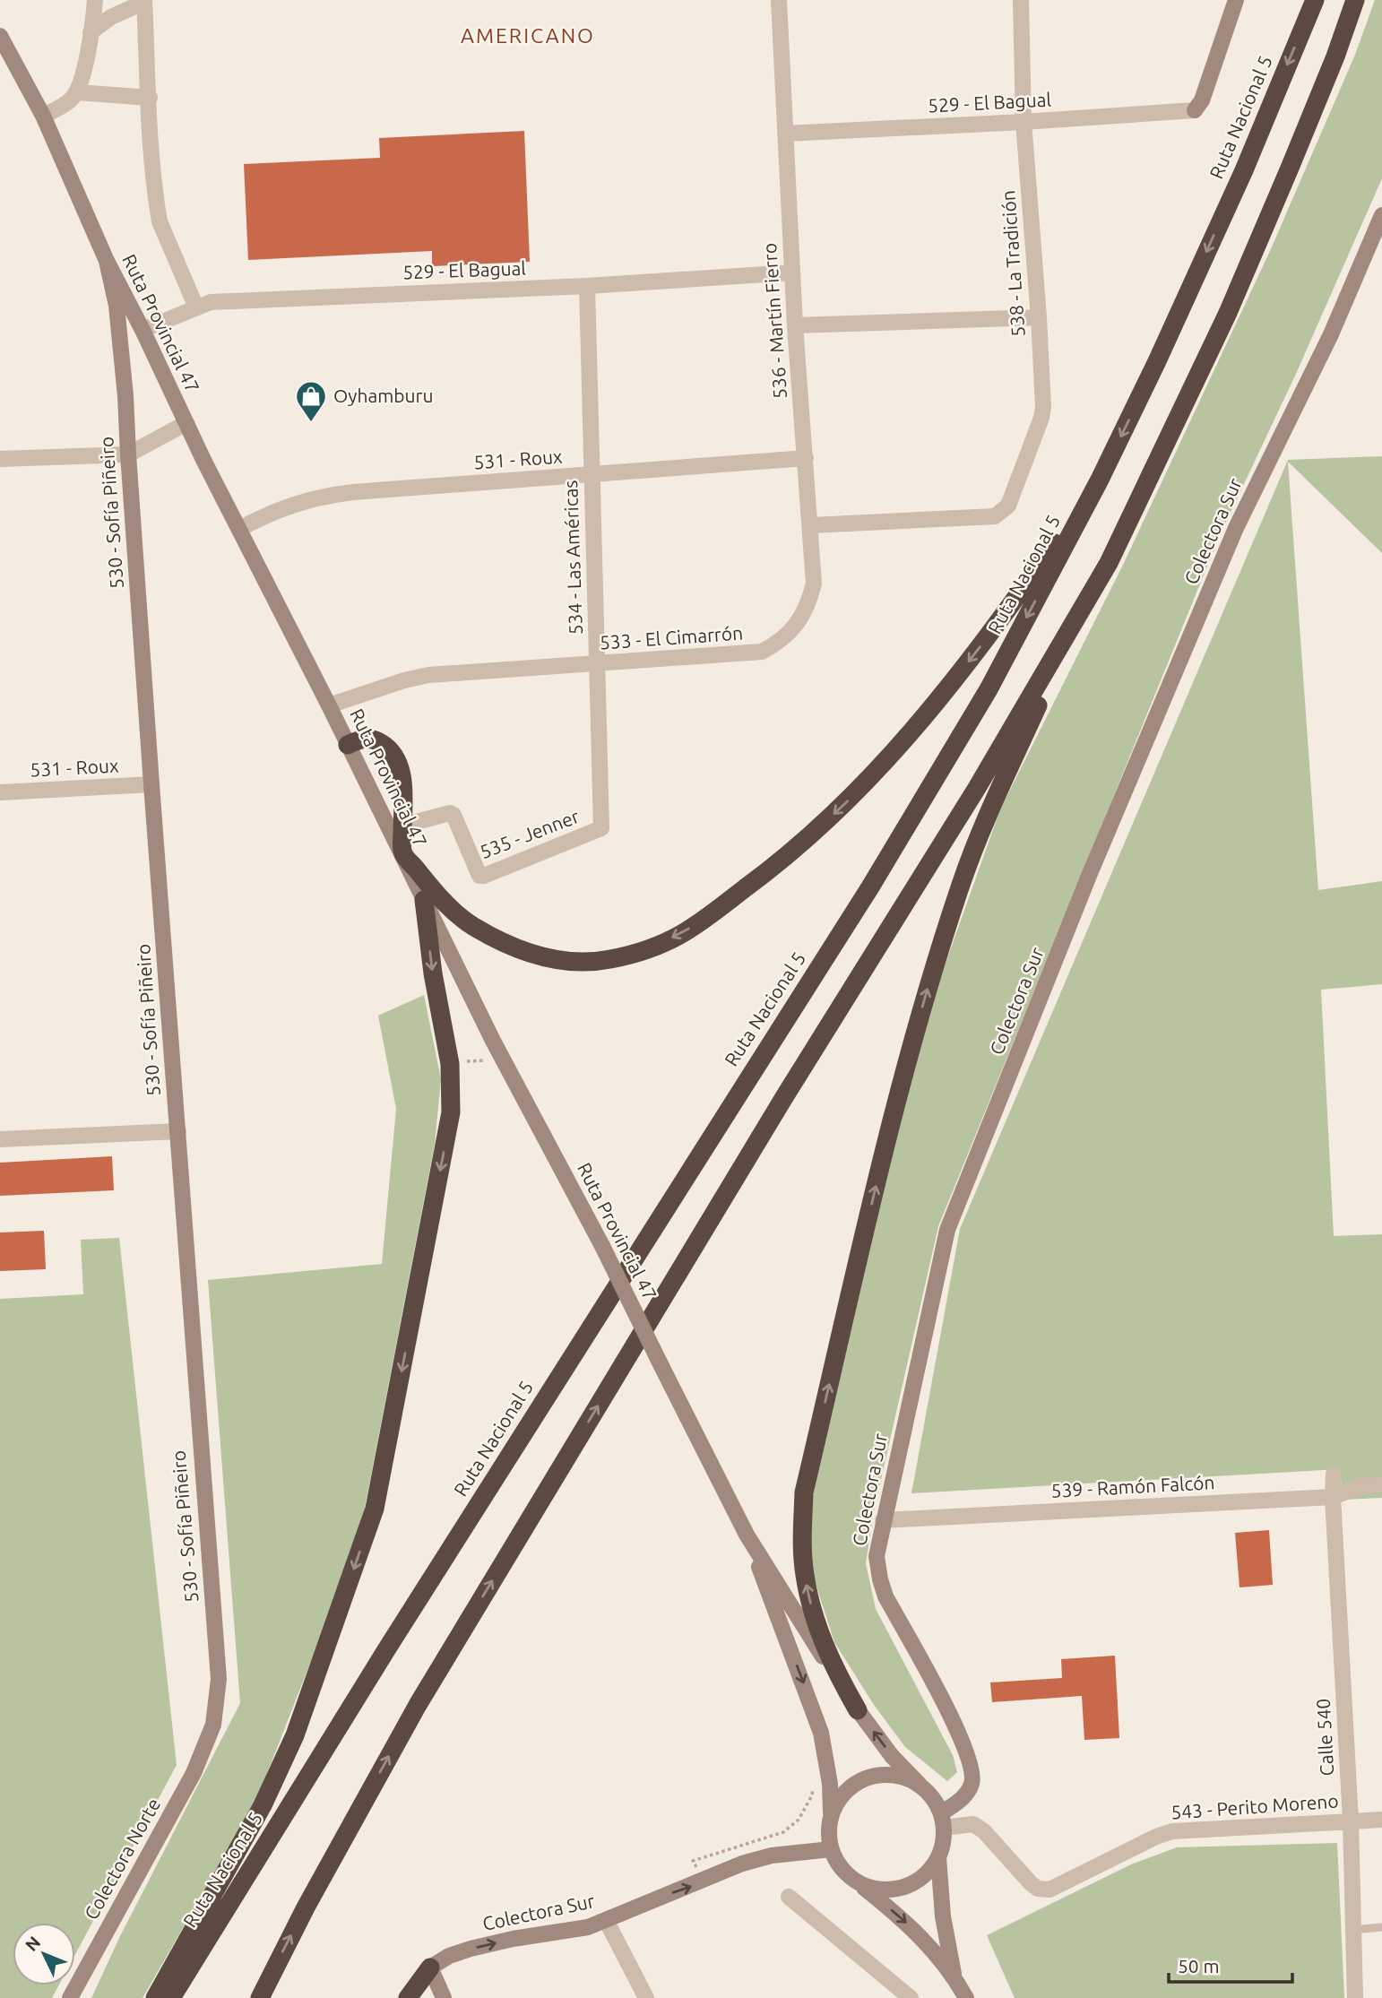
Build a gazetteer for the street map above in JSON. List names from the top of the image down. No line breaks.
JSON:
{"streets":{"highway":["Ruta Nacional 5"],"street":["529 - El Bagual","538 - La Tradición","536 - Martín Fierro","Ruta Provincial 47","531 - Roux","530 - Sofía Piñeiro","Colectora Sur","534 - Las Américas","533 - El Cimarrón","535 - Jenner","539 - Ramón Falcón","Calle 540","543 - Perito Moreno","Colectora Norte"]},"crossings":[["529 - El Bagual","538 - La Tradición"],["529 - El Bagual","536 - Martín Fierro"],["529 - El Bagual","Ruta Provincial 47"],["529 - El Bagual","534 - Las Américas"],["538 - La Tradición","536 - Martín Fierro"],["536 - Martín Fierro","531 - Roux"],["536 - Martín Fierro","533 - El Cimarrón"],["Ruta Provincial 47","531 - Roux"],["Ruta Provincial 47","530 - Sofía Piñeiro"],["Ruta Provincial 47","Colectora Sur"],["Ruta Provincial 47","533 - El Cimarrón"],["Ruta Provincial 47","543 - Perito Moreno"],["531 - Roux","530 - Sofía Piñeiro"],["531 - Roux","534 - Las Américas"],["530 - Sofía Piñeiro","Colectora Norte"],["Colectora Sur","539 - Ramón Falcón"],["Colectora Sur","543 - Perito Moreno"],["534 - Las Américas","533 - El Cimarrón"],["534 - Las Américas","535 - Jenner"],["539 - Ramón Falcón","Calle 540"],["Calle 540","543 - Perito Moreno"]],"districts":["AMERICANO"],"places":{"shop":["Oyhamburu"]},"scale_bar":"50 m","north":"top left"}
